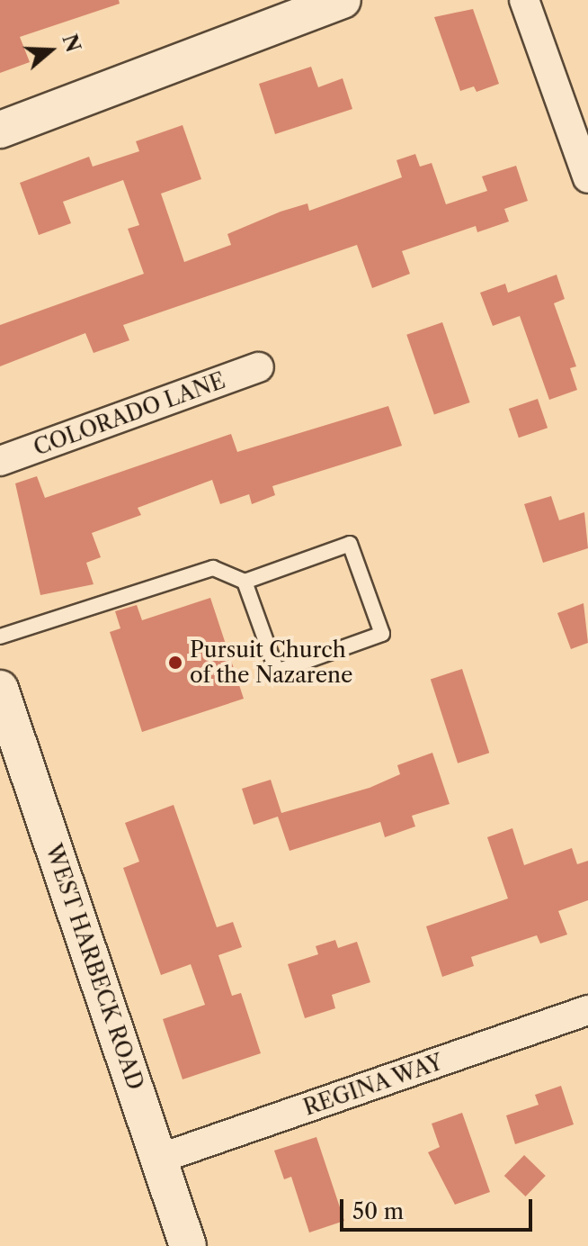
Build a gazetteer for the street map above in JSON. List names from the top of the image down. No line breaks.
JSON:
{"streets":{"street":["COLORADO LANE","WEST HARBECK ROAD","REGINA WAY"]},"crossings":[["WEST HARBECK ROAD","REGINA WAY"]],"places":["Pursuit Church of the Nazarene"],"scale_bar":"50 m","north":"right"}
